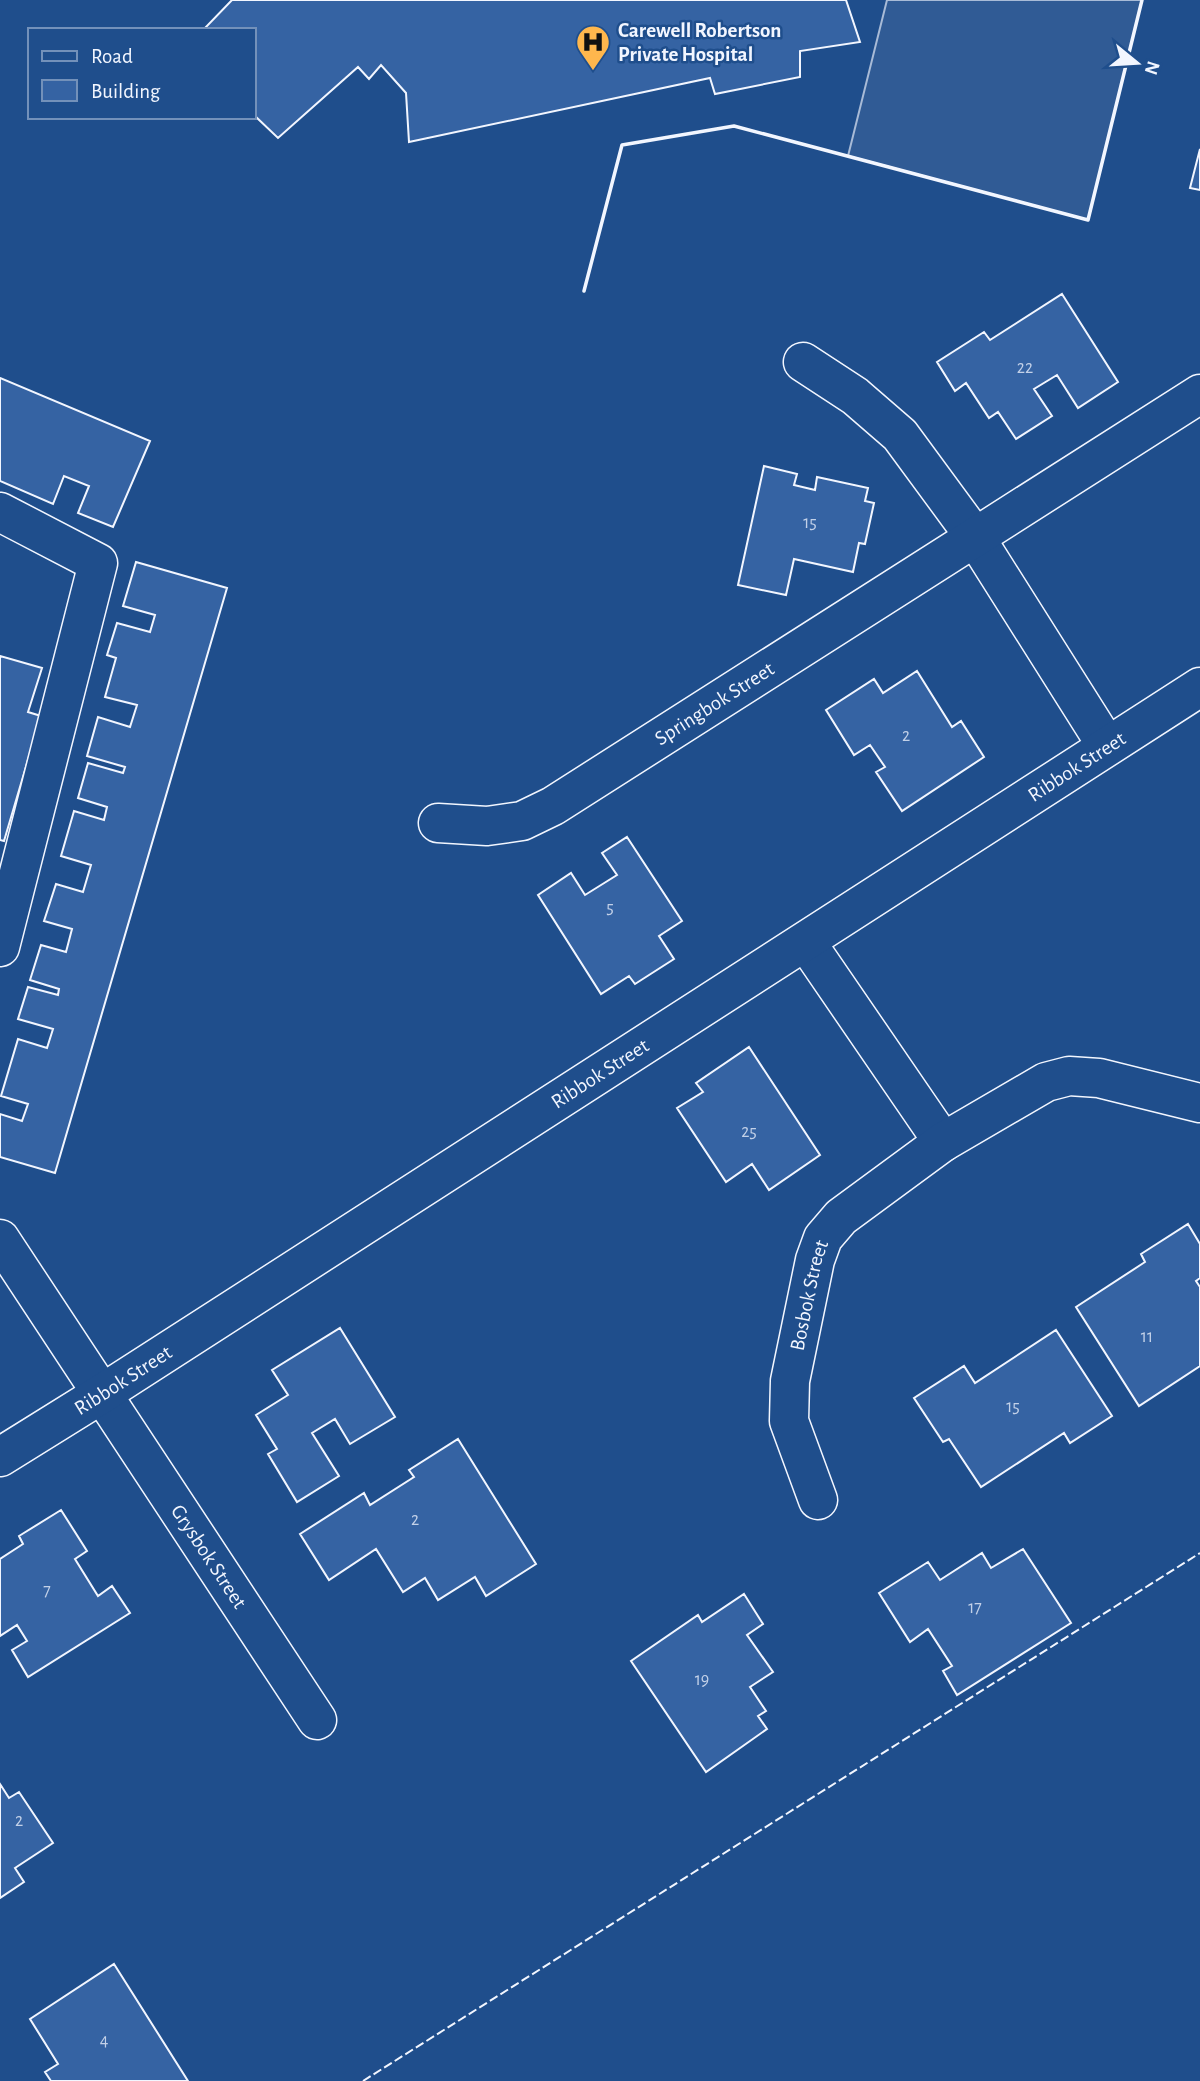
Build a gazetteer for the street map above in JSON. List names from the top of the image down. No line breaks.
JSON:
{"streets":{"street":["Springbok Street","Ribbok Street","Bosbok Street","Grysbok Street"]},"crossings":[["Ribbok Street","Grysbok Street"]],"places":{"hospital":["Carewell Robertson Private Hospital"]},"house_numbers":["22","15","2","5","25","11","15","2","7","17","19","2","4"],"legend":["Road","Building"],"north":"right"}
